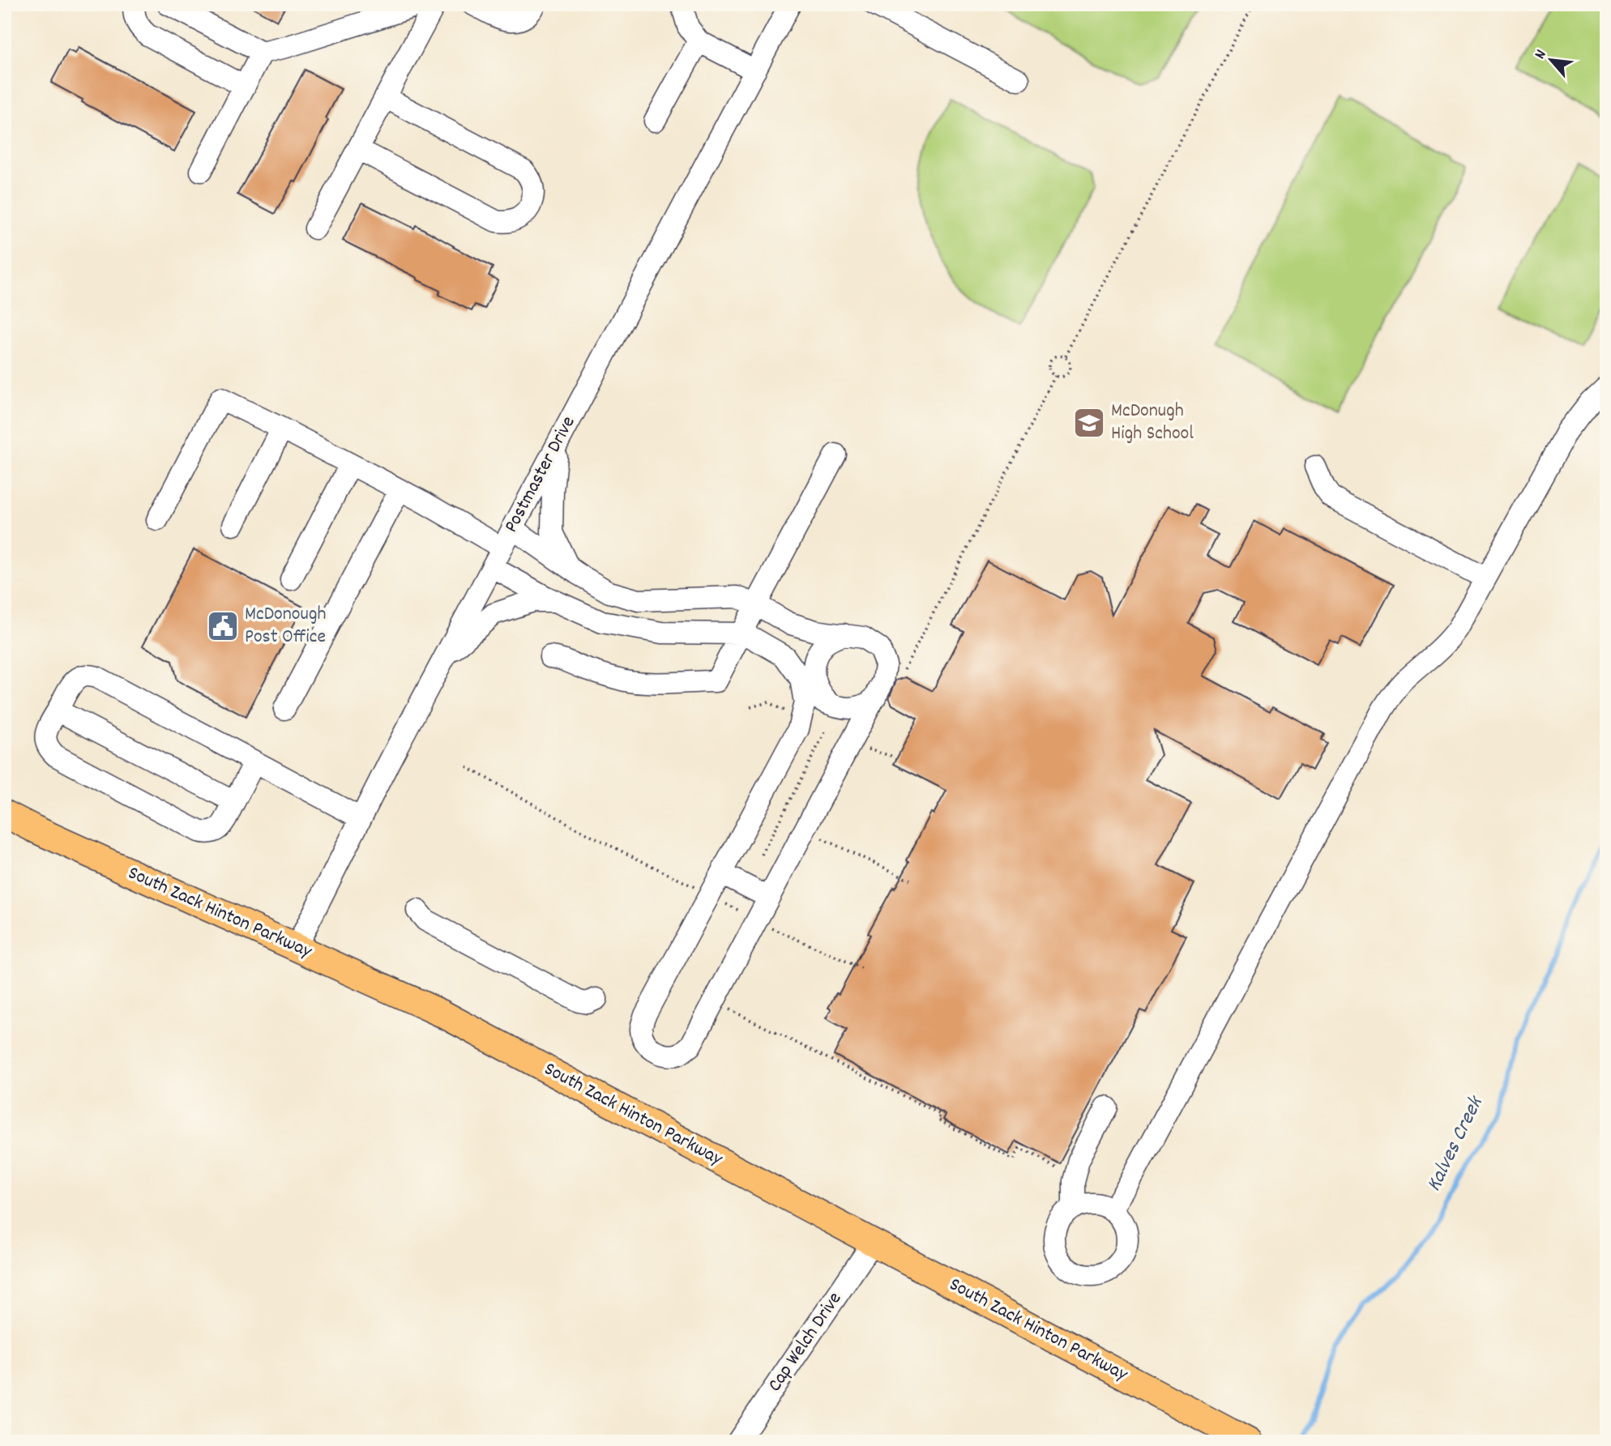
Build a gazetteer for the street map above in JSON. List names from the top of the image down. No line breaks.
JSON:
{"streets":{"main road":["South Zack Hinton Parkway"],"street":["Postmaster Drive","Cap Welch Drive"]},"crossings":[["Postmaster Drive","South Zack Hinton Parkway"],["South Zack Hinton Parkway","Cap Welch Drive"]],"water":["Kalves Creek"],"places":{"school or university":["McDonugh High School"],"public building":["McDonough Post Office"]},"north":"top left"}
